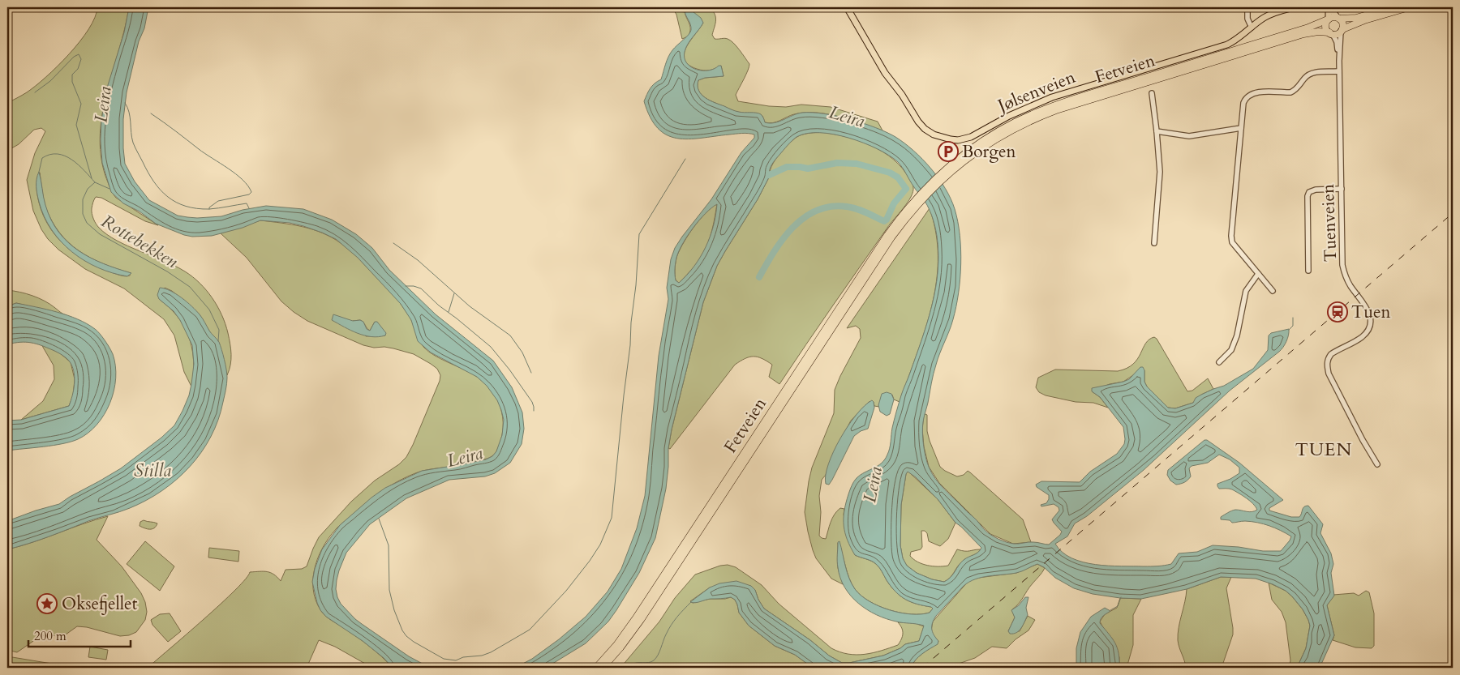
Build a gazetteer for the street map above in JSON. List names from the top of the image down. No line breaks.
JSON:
{"streets":{"highway":["Fetveien"],"main road":["Jølsenveien"],"street":["Tuenveien"]},"crossings":[["Fetveien","Tuenveien"]],"districts":["TUEN"],"water":["Leira","Rottebekken","Stilla"],"places":{"parking":["Borgen"],"station":["Tuen"],"place":["Oksefjellet"]},"scale_bar":"200 m"}
